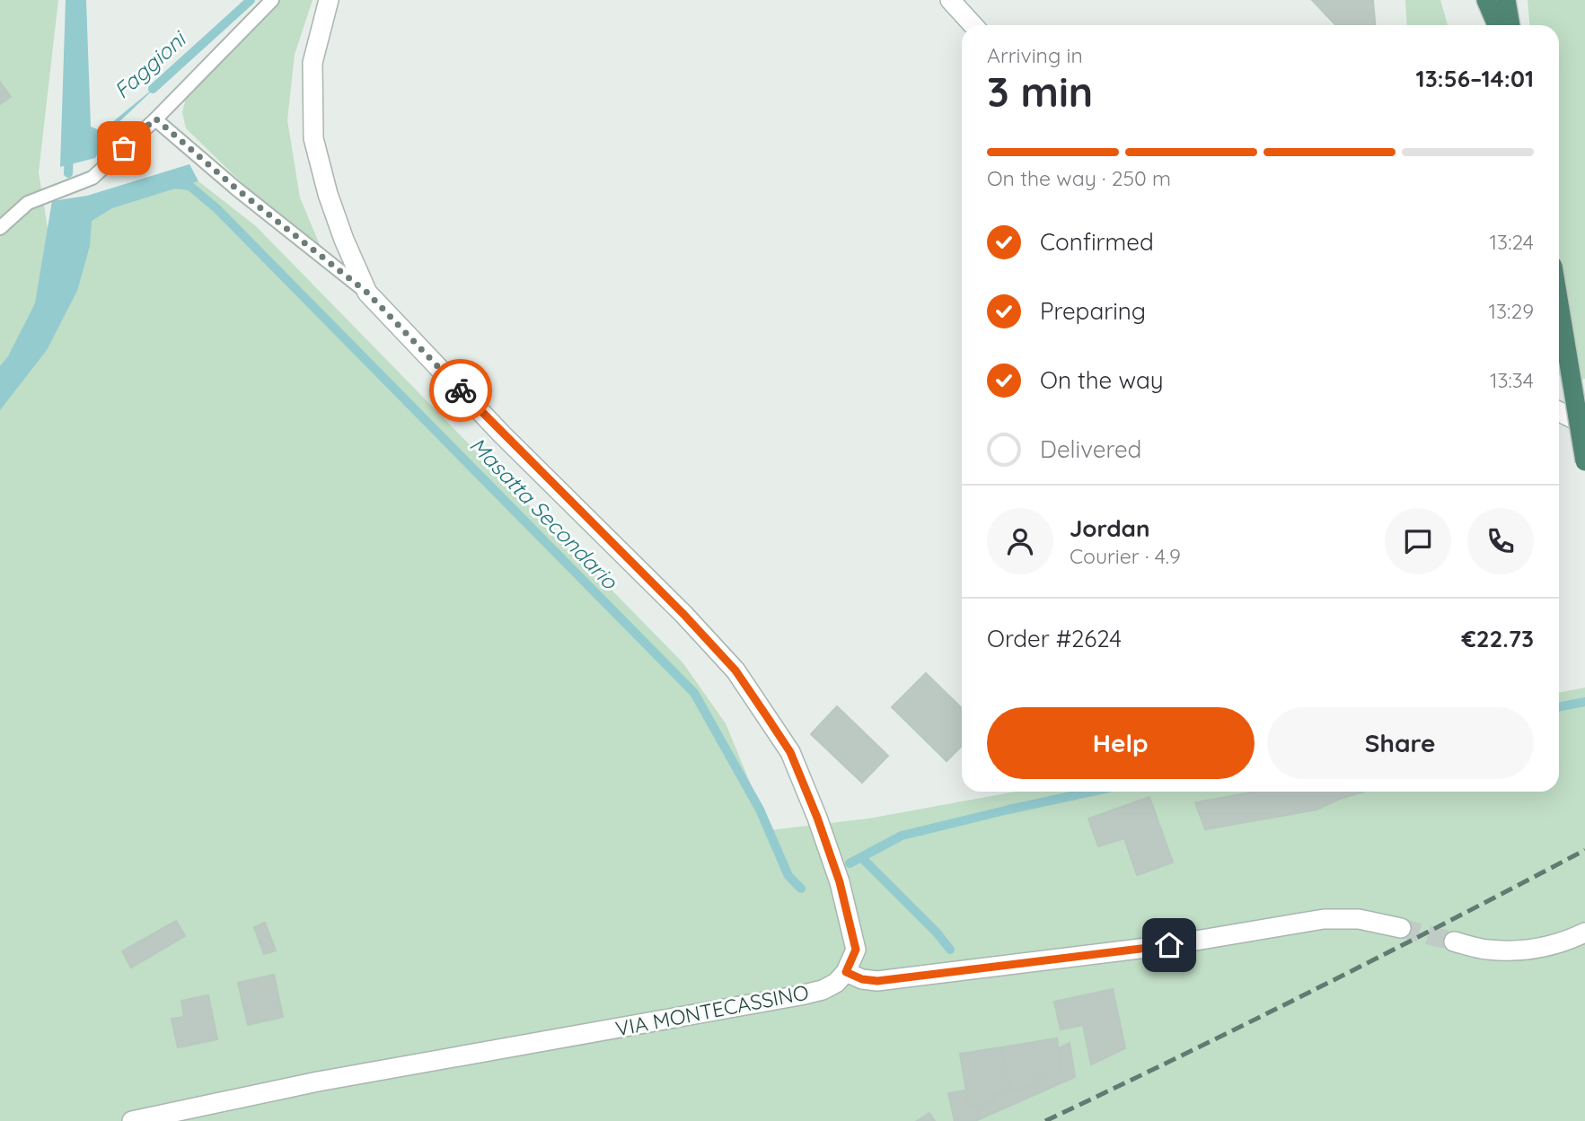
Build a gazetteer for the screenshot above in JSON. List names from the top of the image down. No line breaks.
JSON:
{"streets":{"street":["VIA MONTECASSINO"]},"water":["Faggioni","Masatta Secondario"],"page":{"heading":["3 min","Arriving in","13:56–14:01"],"panel":["Jordan","Courier · 4.9","Order #2624","€22.73"],"bar":"On the way · 250 m","list":[["Confirmed","13:24"],["Preparing","13:29"],["On the way","13:34"],"Delivered"],"buttons":["Help","Share"]}}
